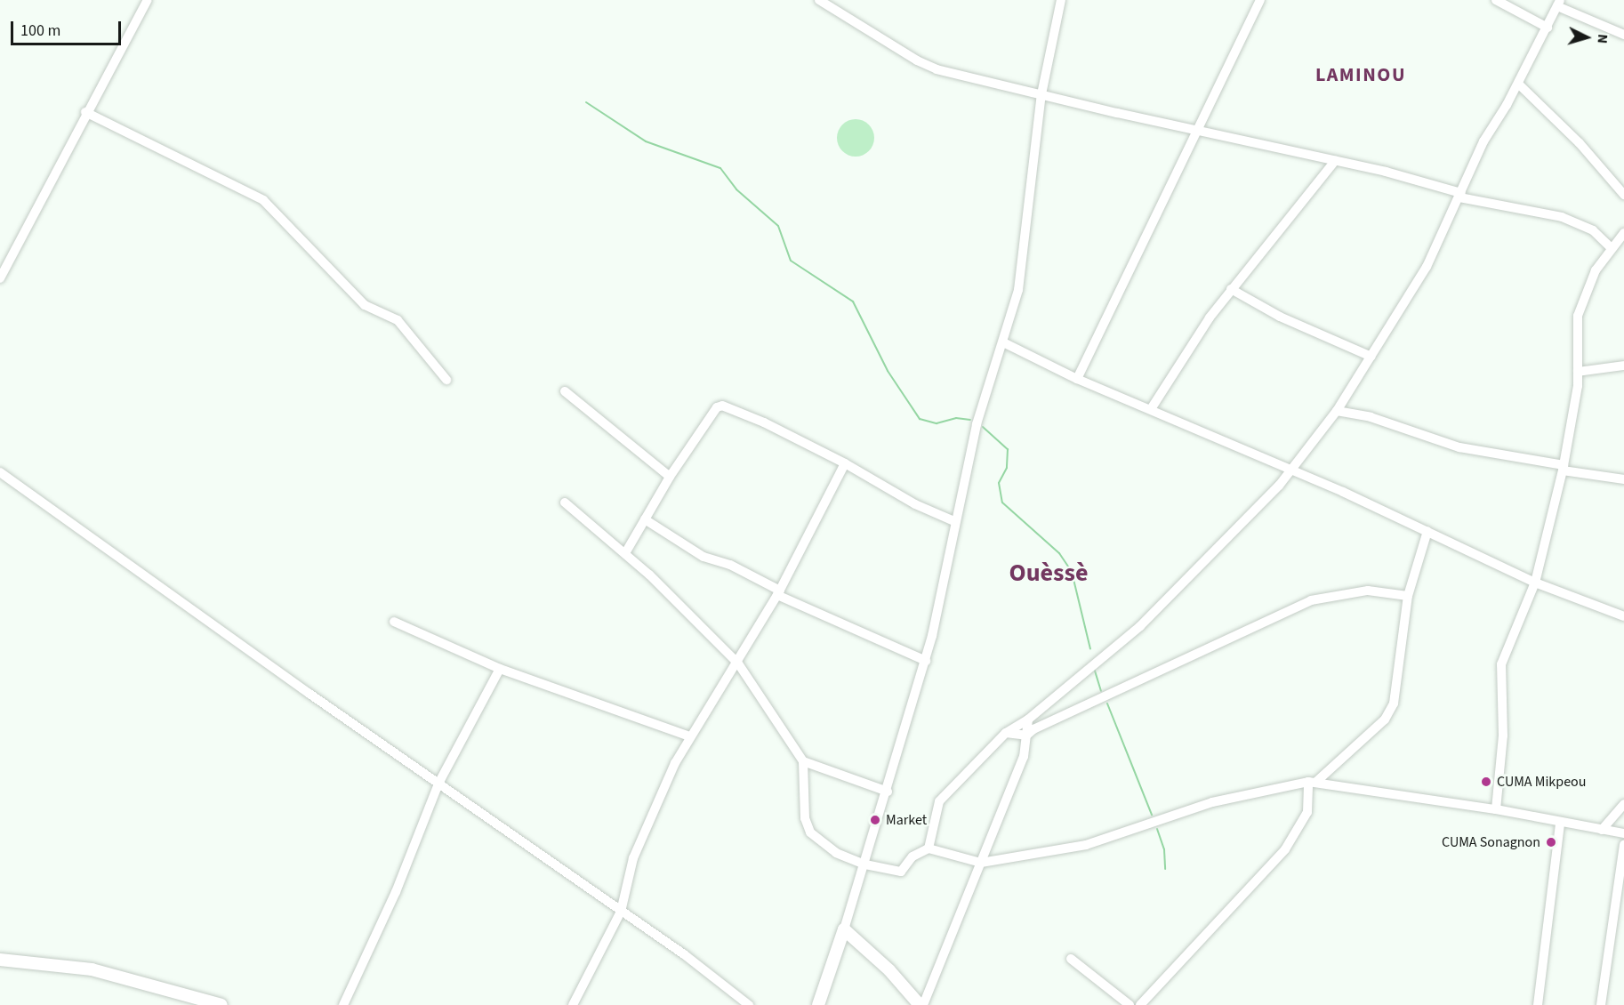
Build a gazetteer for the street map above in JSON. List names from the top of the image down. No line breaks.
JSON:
{"districts":["LAMINOU","Ouèssè"],"places":["CUMA Mikpeou","Market","CUMA Sonagnon"],"scale_bar":"100 m","north":"right"}
